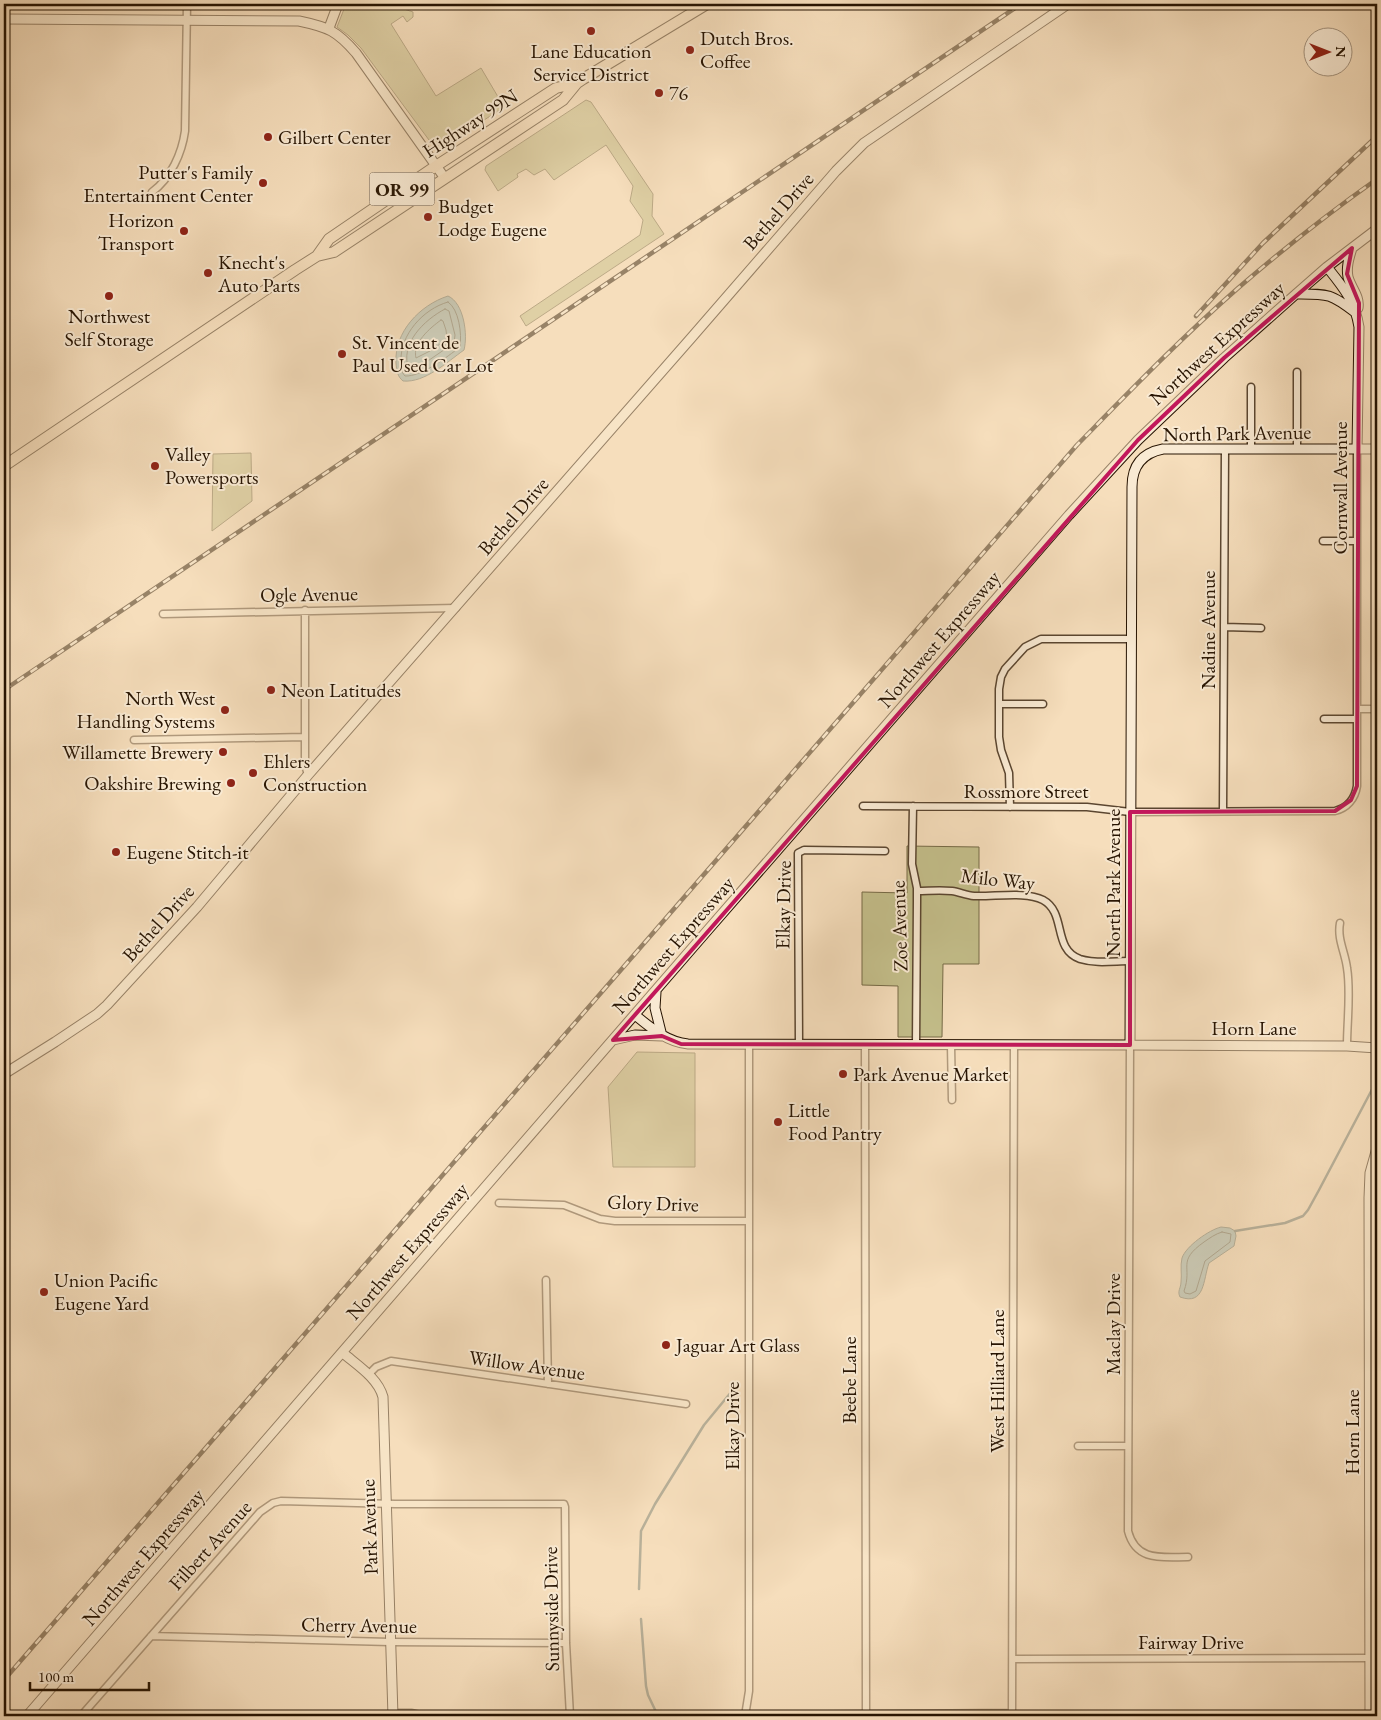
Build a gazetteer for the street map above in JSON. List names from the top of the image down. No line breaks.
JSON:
{"streets":{"main road":["Highway 99N","OR 99"],"street":["Bethel Drive","Northwest Expressway","North Park Avenue","Cornwall Avenue","Ogle Avenue","Nadine Avenue","Rossmore Street","Milo Way","Elkay Drive","Zoe Avenue","Horn Lane","Glory Drive","Maclay Drive","Willow Avenue","Beebe Lane","West Hilliard Lane","Park Avenue","Filbert Avenue","Sunnyside Drive","Cherry Avenue","Fairway Drive"]},"crossings":[["Bethel Drive","Ogle Avenue"],["Northwest Expressway","Cornwall Avenue"],["Northwest Expressway","Park Avenue"],["North Park Avenue","Cornwall Avenue"],["North Park Avenue","Nadine Avenue"],["North Park Avenue","Rossmore Street"],["North Park Avenue","Milo Way"],["North Park Avenue","Horn Lane"],["North Park Avenue","Maclay Drive"],["Cornwall Avenue","Rossmore Street"],["Nadine Avenue","Rossmore Street"],["Rossmore Street","Zoe Avenue"],["Milo Way","Zoe Avenue"],["Elkay Drive","Glory Drive"],["Horn Lane","Maclay Drive"],["Horn Lane","Fairway Drive"],["Willow Avenue","Park Avenue"],["West Hilliard Lane","Fairway Drive"],["Park Avenue","Filbert Avenue"],["Park Avenue","Cherry Avenue"],["Filbert Avenue","Sunnyside Drive"],["Filbert Avenue","Cherry Avenue"],["Sunnyside Drive","Cherry Avenue"]],"places":["Lane Education Service District","Dutch Bros. Coffee","76","Gilbert Center","Putter's Family Entertainment Center","Budget Lodge Eugene","Horizon Transport","Knecht's Auto Parts","Northwest Self Storage","St. Vincent de Paul Used Car Lot","Valley Powersports","Neon Latitudes","North West Handling Systems","Willamette Brewery","Ehlers Construction","Oakshire Brewing","Eugene Stitch-it","Park Avenue Market","Little Food Pantry","Union Pacific Eugene Yard","Jaguar Art Glass"],"scale_bar":"100 m","north":"right"}
